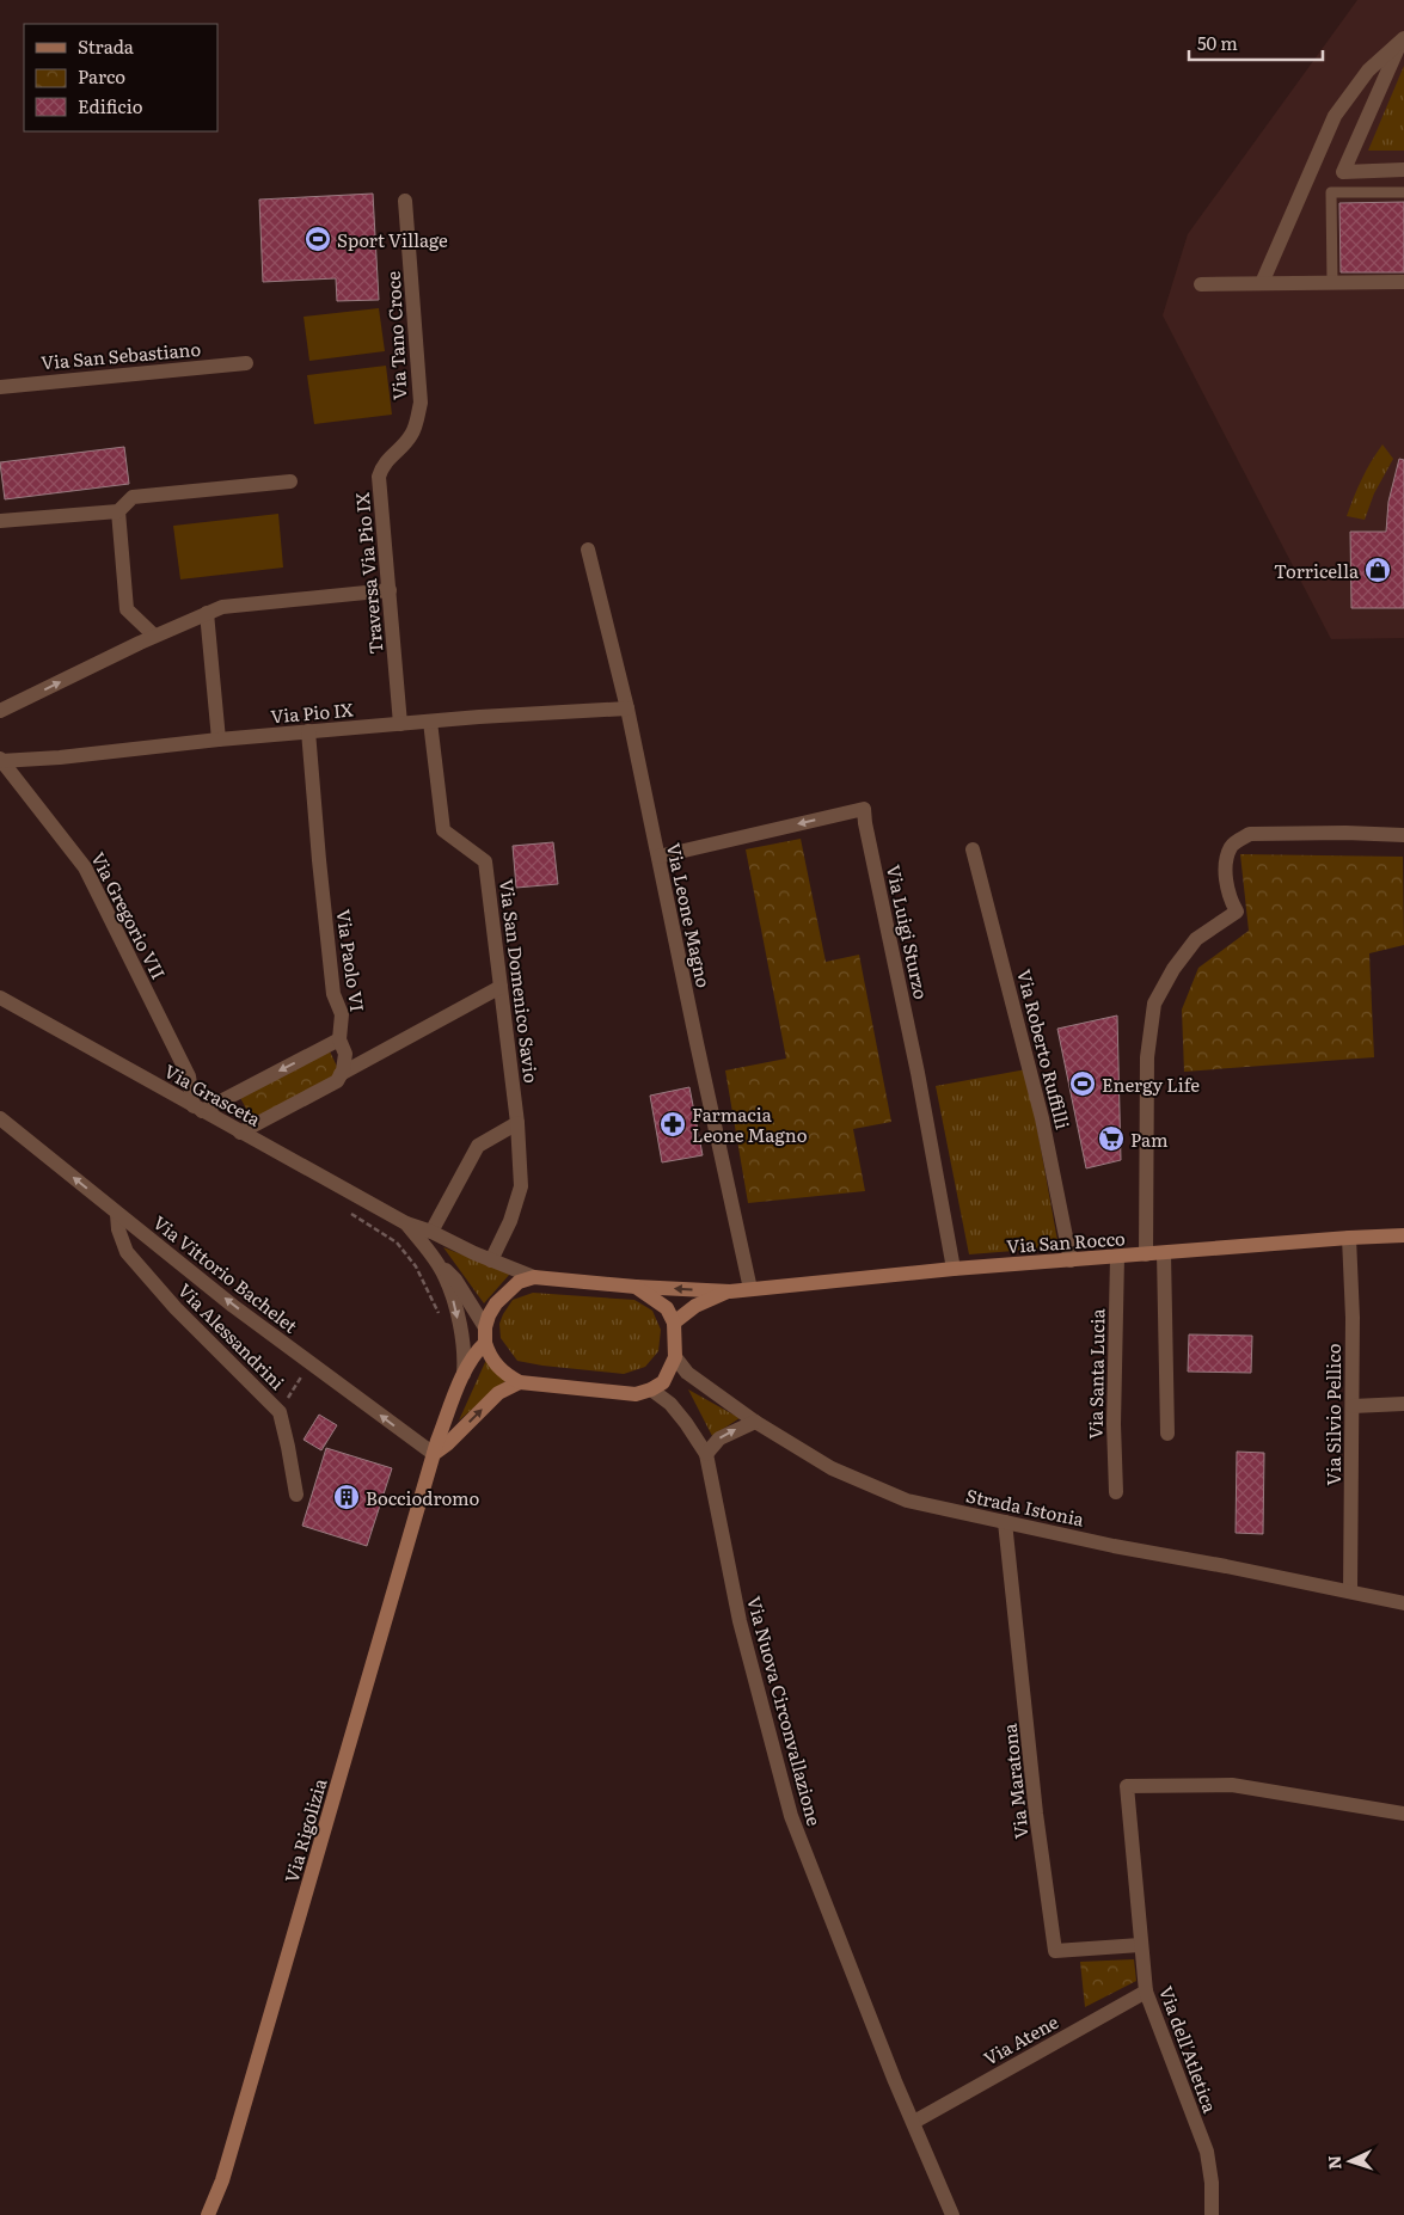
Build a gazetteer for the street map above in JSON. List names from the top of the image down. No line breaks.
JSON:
{"streets":{"main road":["Via San Rocco","Via Rigolizia"],"street":["Via Tano Croce","Via San Sebastiano","Traversa Via Pio IX","Via Pio IX","Via Gregorio VII","Via Leone Magno","Via Luigi Sturzo","Via Paolo VI","Via San Domenico Savio","Via Roberto Ruffilli","Via Grasceta","Via Vittorio Bachelet","Via Alessandrini","Via Santa Lucia","Via Silvio Pellico","Strada Istonia","Via Nuova Circonvallazione","Via Maratona","Via Atene","Via dell'Atletica"]},"crossings":[["Via Tano Croce","Traversa Via Pio IX"],["Traversa Via Pio IX","Via Pio IX"],["Via Pio IX","Via Gregorio VII"],["Via Pio IX","Via Leone Magno"],["Via Pio IX","Via Paolo VI"],["Via Pio IX","Via San Domenico Savio"],["Via Gregorio VII","Via Grasceta"],["Via Leone Magno","Via Luigi Sturzo"],["Via Leone Magno","Via San Rocco"],["Via Luigi Sturzo","Via San Rocco"],["Via Roberto Ruffilli","Via San Rocco"],["Via San Rocco","Via Santa Lucia"],["Via San Rocco","Via Silvio Pellico"],["Via Vittorio Bachelet","Via Alessandrini"],["Via Vittorio Bachelet","Via Rigolizia"],["Via Silvio Pellico","Strada Istonia"],["Strada Istonia","Via Nuova Circonvallazione"],["Strada Istonia","Via Maratona"],["Strada Istonia","Via Rigolizia"],["Via Nuova Circonvallazione","Via Rigolizia"],["Via Nuova Circonvallazione","Via Atene"],["Via Maratona","Via dell'Atletica"],["Via Atene","Via dell'Atletica"]],"one_way":["Via Vittorio Bachelet"],"places":{"sports":["Sport Village","Energy Life"],"shop":["Torricella"],"pharmacy":["Farmacia Leone Magno"],"supermarket":["Pam"],"building":["Bocciodromo"]},"legend":["Strada","Parco","Edificio"],"scale_bar":"50 m","north":"left"}
